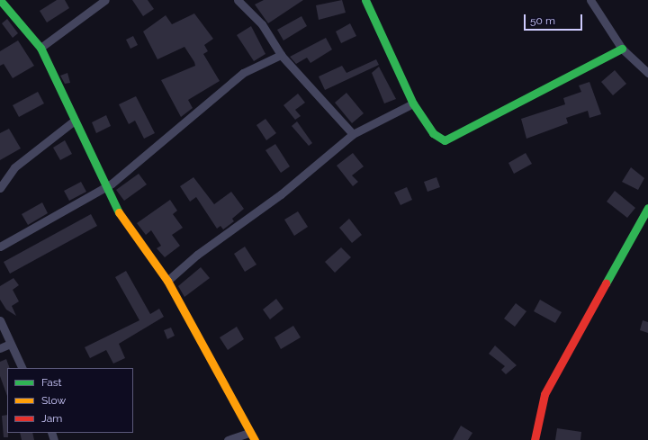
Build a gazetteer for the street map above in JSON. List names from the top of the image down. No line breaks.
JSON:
{"legend":["Fast","Slow","Jam"],"scale_bar":"50 m"}
